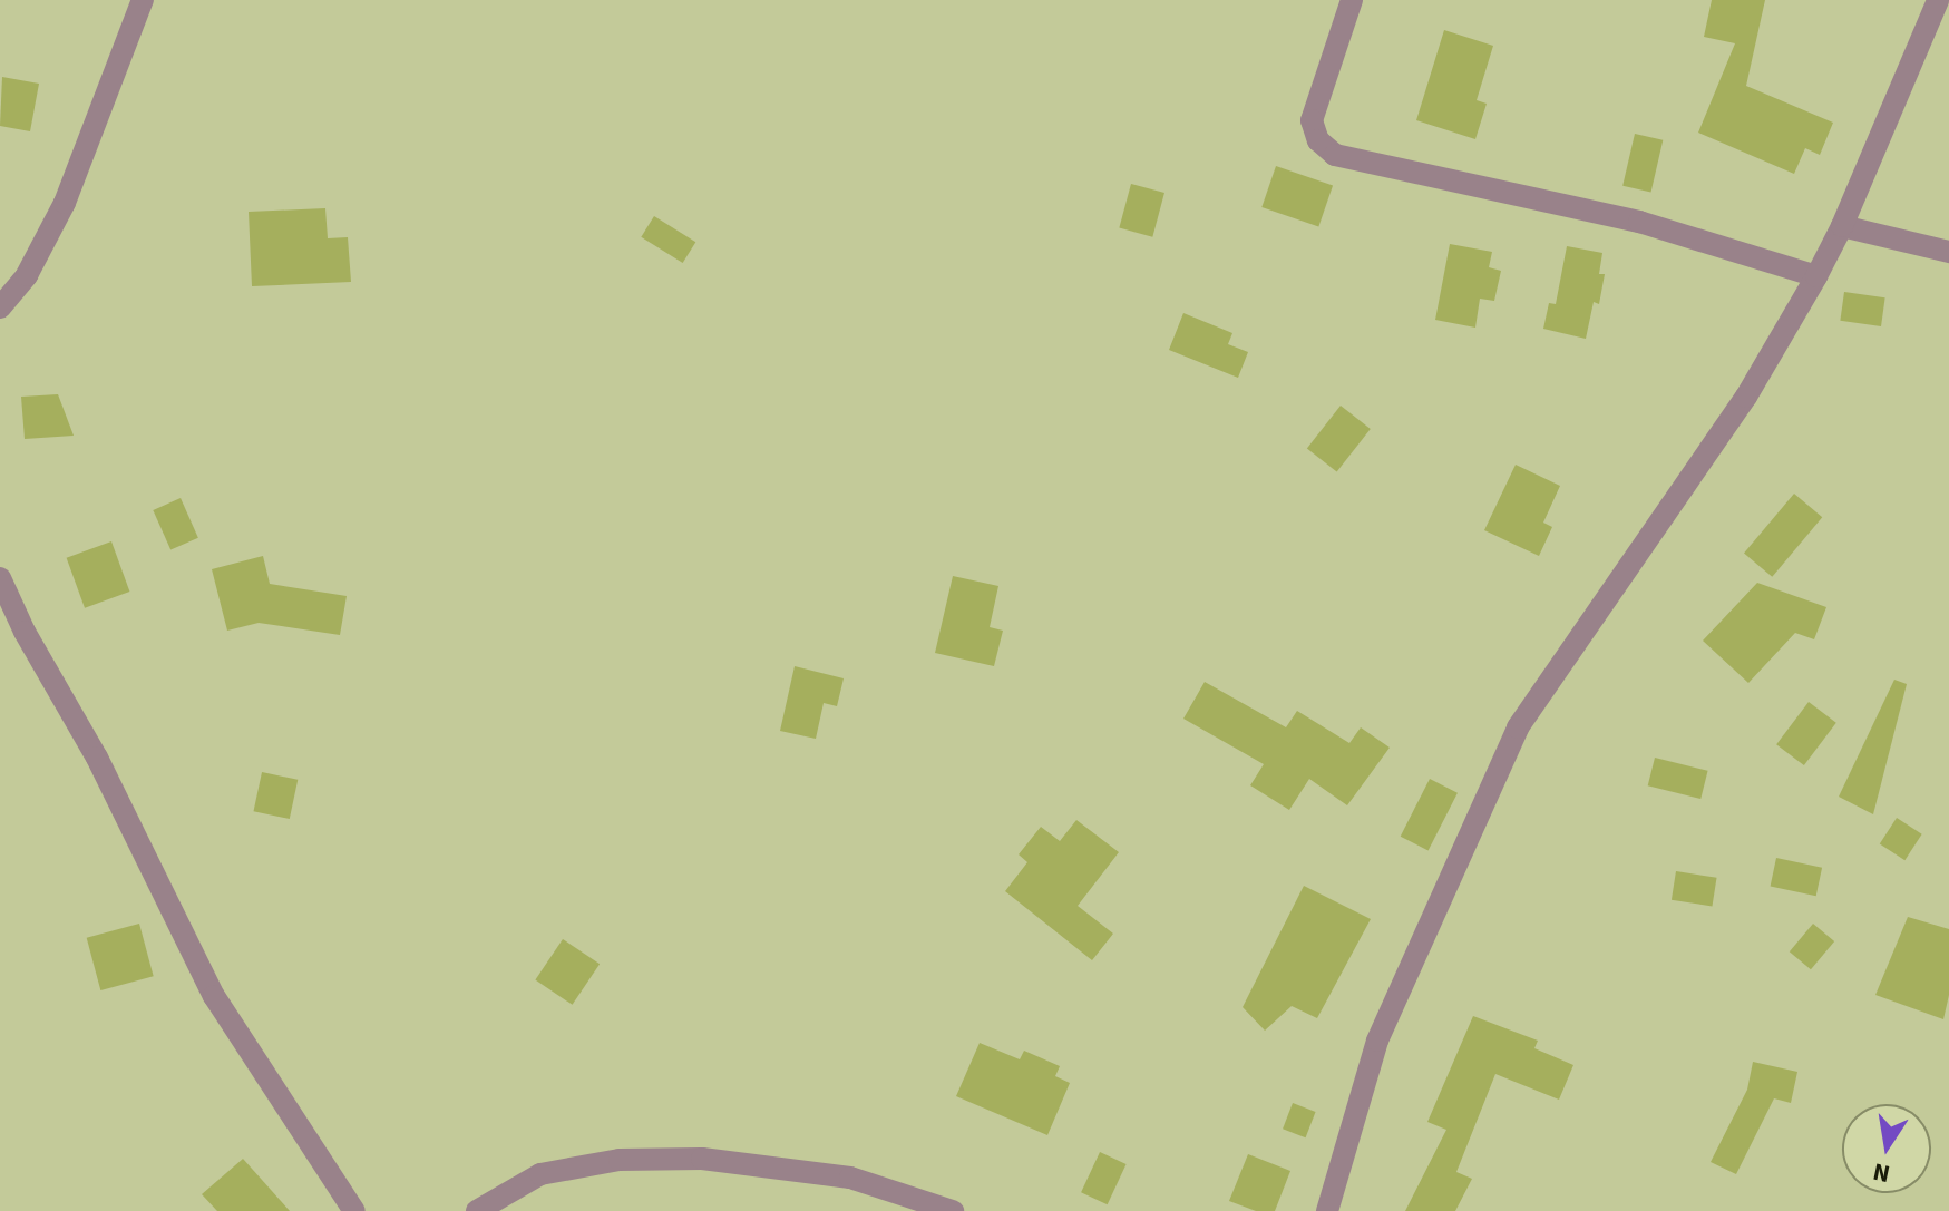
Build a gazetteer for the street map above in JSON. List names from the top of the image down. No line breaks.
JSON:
{"north":"bottom"}
